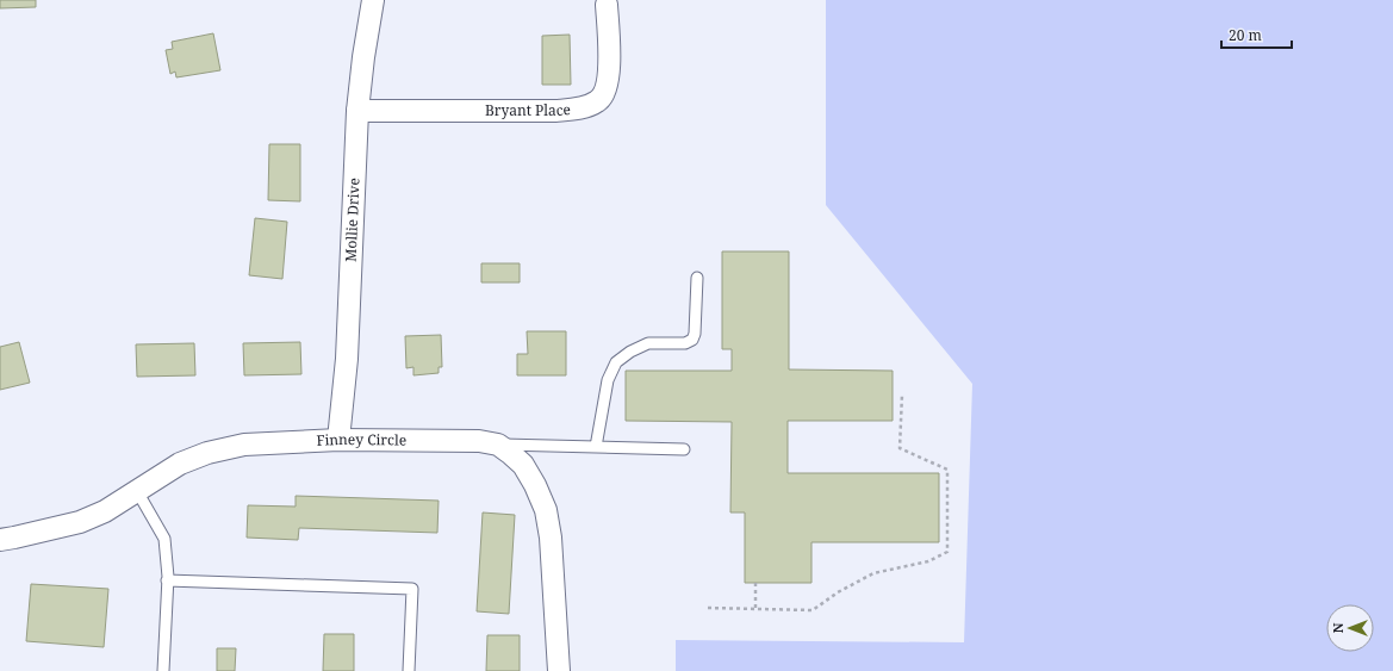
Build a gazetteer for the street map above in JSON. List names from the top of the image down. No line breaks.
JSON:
{"streets":{"street":["Bryant Place","Mollie Drive","Finney Circle"]},"crossings":[["Bryant Place","Mollie Drive"],["Mollie Drive","Finney Circle"]],"scale_bar":"20 m","north":"left"}
